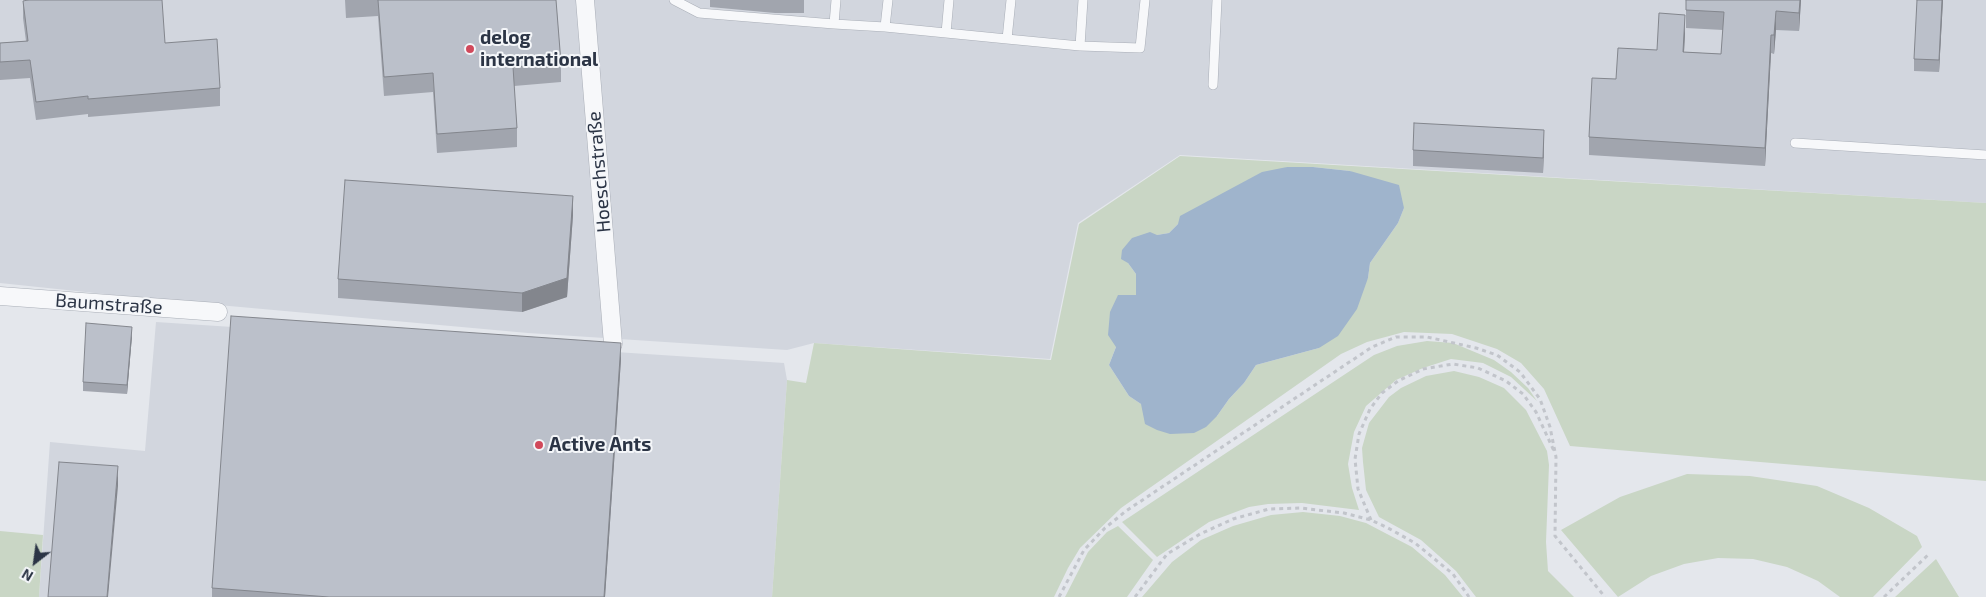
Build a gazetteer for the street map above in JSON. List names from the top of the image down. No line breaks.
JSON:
{"streets":{"street":["Hoeschstraße","Baumstraße"]},"places":["delog international","Active Ants"],"north":"bottom left"}
